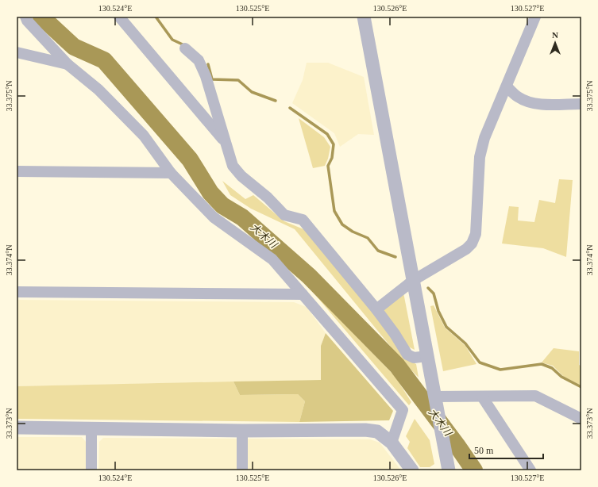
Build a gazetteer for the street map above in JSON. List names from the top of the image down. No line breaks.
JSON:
{"water":["大木川"],"scale_bar":"50 m","north":"top","coordinates":["130.524°E","130.525°E","130.526°E","130.527°E","33.375°N","33.374°N","33.373°N"]}
